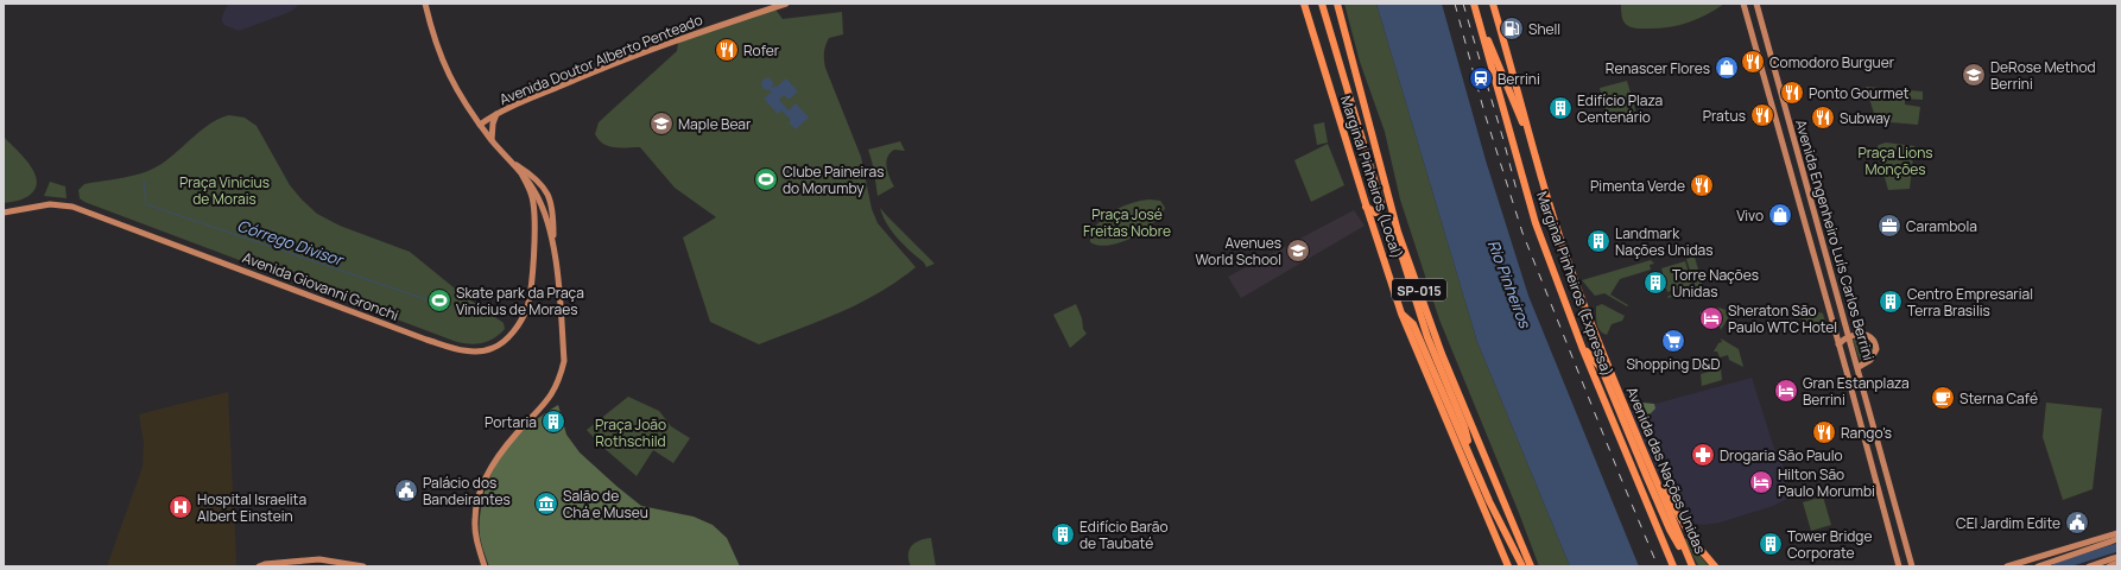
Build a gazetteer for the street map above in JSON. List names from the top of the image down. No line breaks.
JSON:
{"streets":{"highway":["Marginal Pinheiros (Local)","Marginal Pinheiros (Expressa)","SP-015","Avenida das Nações Unidas"],"main road":["Avenida Doutor Alberto Penteado","Avenida Engenheiro Luís Carlos Berrini","Avenida Giovanni Gronchi"]},"water":["Córrego Divisor","Rio Pinheiros"],"parks":["Praça Lions Monções","Praça Vinicius de Morais","Praça José Freitas Nobre","Praça João Rothschild"],"places":{"fuel station":["Shell"],"restaurant":["Rofer","Comodoro Burguer","Ponto Gourmet","Pratus","Subway","Pimenta Verde","Rango's"],"shop":["Renascer Flores","Vivo"],"school or university":["DeRose Method Berrini","Maple Bear","Avenues World School"],"station":["Berrini"],"building":["Edifício Plaza Centenário","Landmark Nações Unidas","Torre Nações Unidas","Centro Empresarial Terra Brasilis","Portaria","Edifício Barão de Taubaté","Tower Bridge Corporate"],"sports":["Clube Paineiras do Morumby","Skate park da Praça Vinícius de Moraes"],"office":["Carambola"],"hotel":["Sheraton São Paulo WTC Hotel","Gran Estanplaza Berrini","Hilton São Paulo Morumbi"],"supermarket":["Shopping D&D"],"cafe":["Sterna Café"],"pharmacy":["Drogaria São Paulo"],"public building":["Palácio dos Bandeirantes","CEI Jardim Edite"],"museum":["Salão de Chá e Museu"],"hospital":["Hospital Israelita Albert Einstein"]}}
